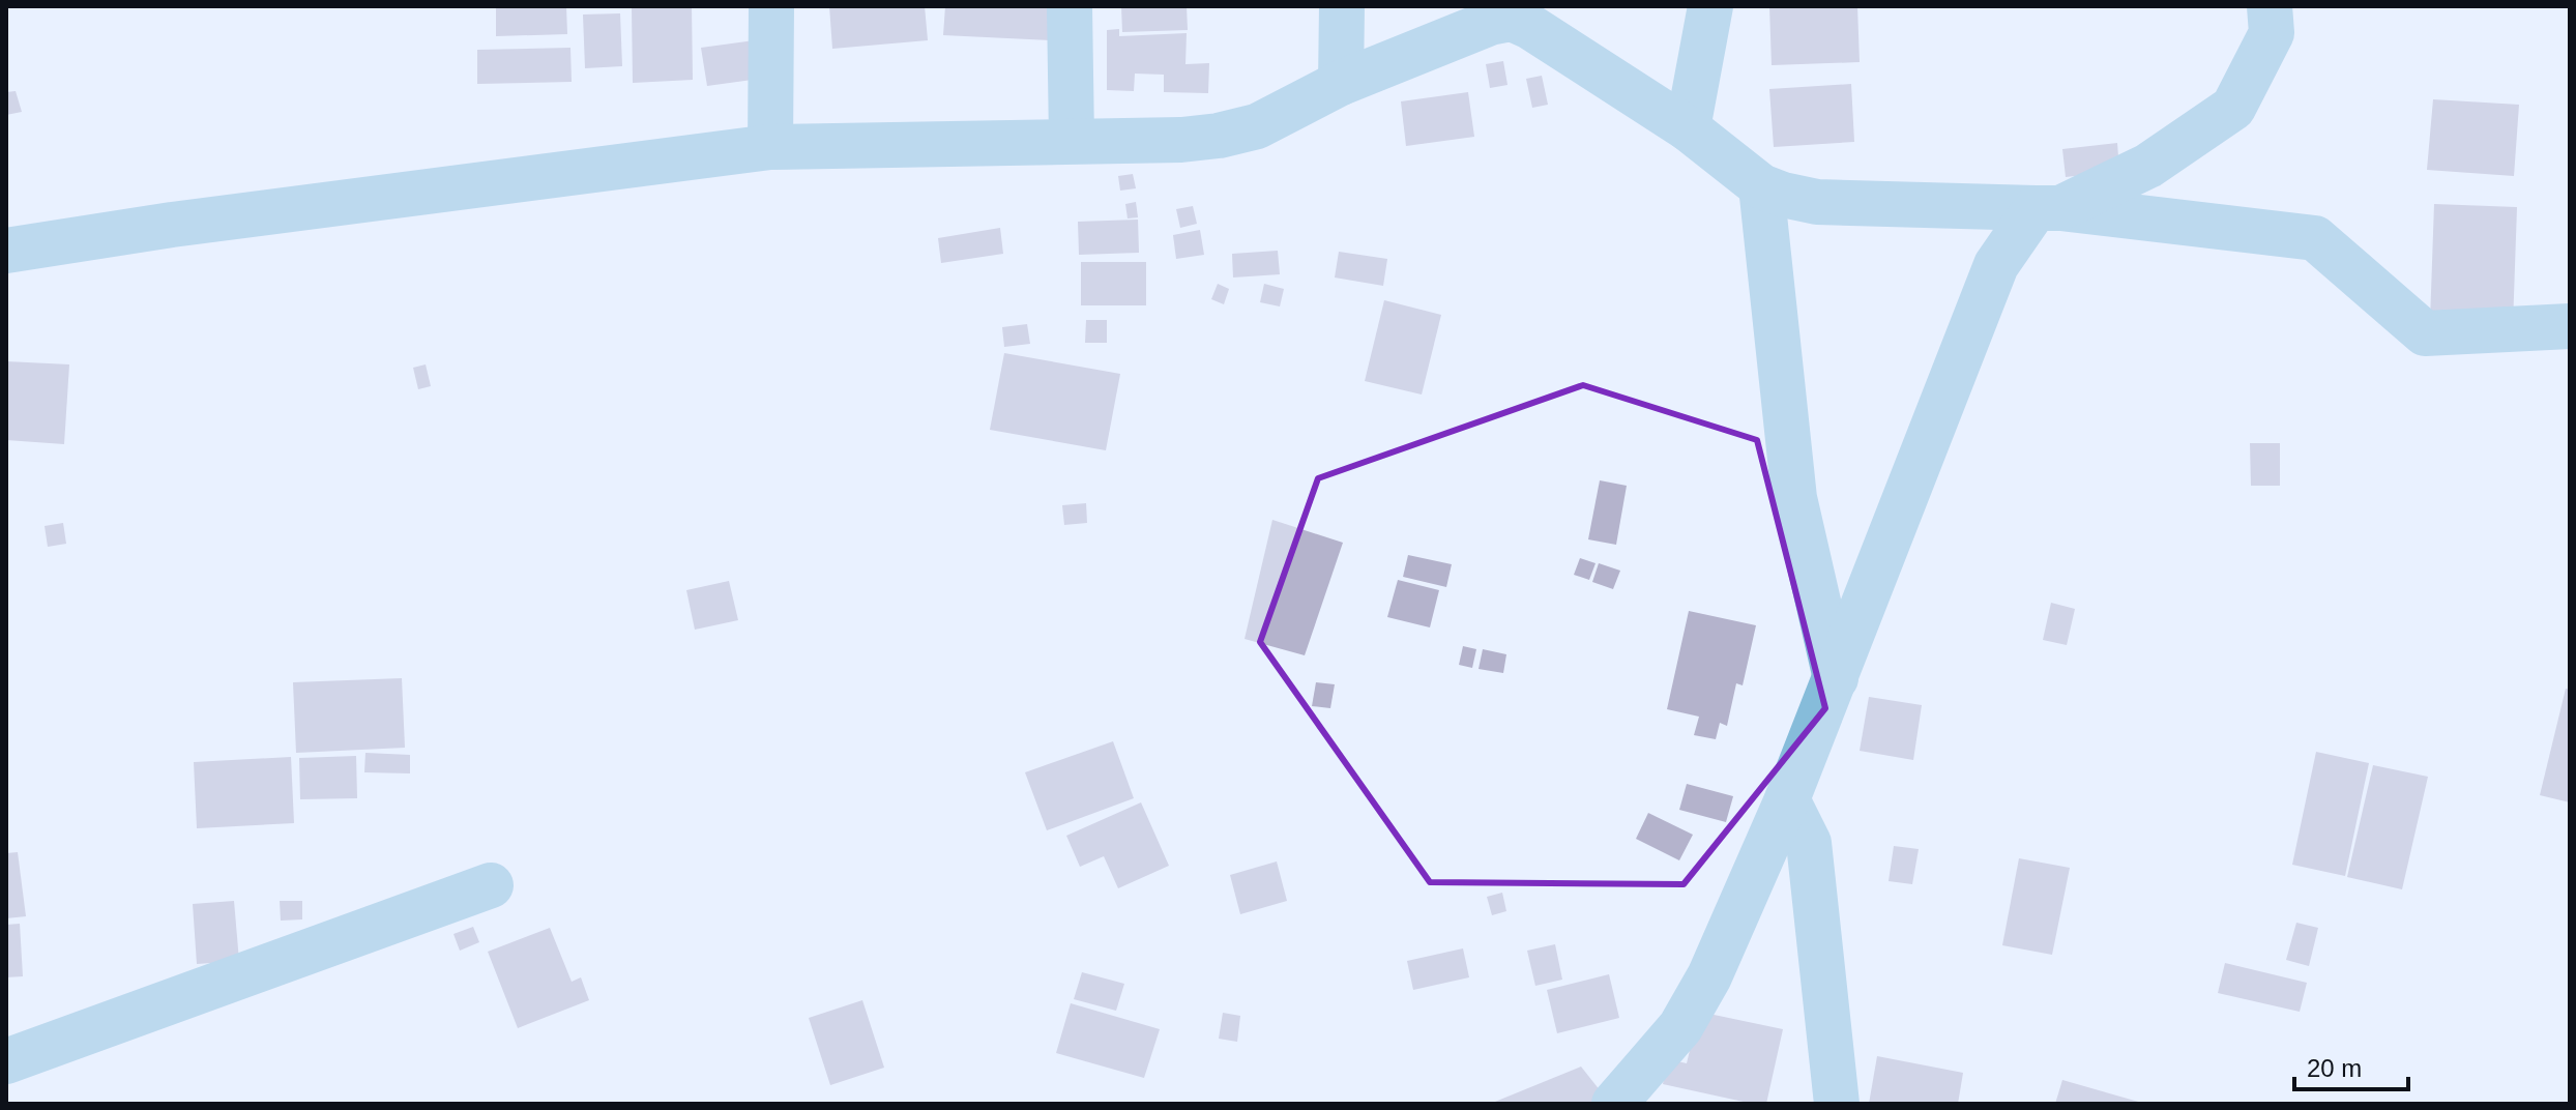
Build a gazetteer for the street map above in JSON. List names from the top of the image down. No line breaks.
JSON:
{"scale_bar":"20 m"}
